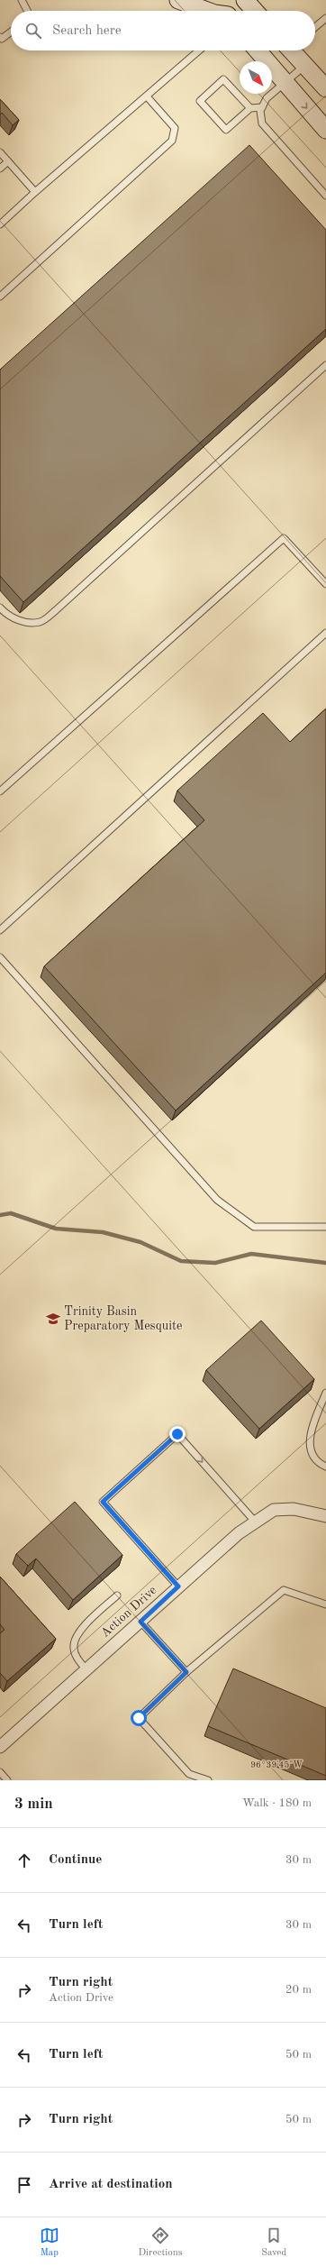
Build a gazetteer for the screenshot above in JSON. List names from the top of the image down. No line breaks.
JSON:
{"streets":{"street":["Action Drive"]},"places":{"school or university":["Trinity Basin Preparatory Mesquite"]},"north":"bottom right","page":{"search":"Search here","heading":["3 min","Walk · 180 m"],"list":[["Continue","30 m"],["Turn left","30 m"],["Turn right","Action Drive","20 m"],["Turn left","50 m"],["Turn right","50 m"],"Arrive at destination"],"nav":["Map","Directions","Saved"]},"coordinates":["96°39'45\"W"]}
